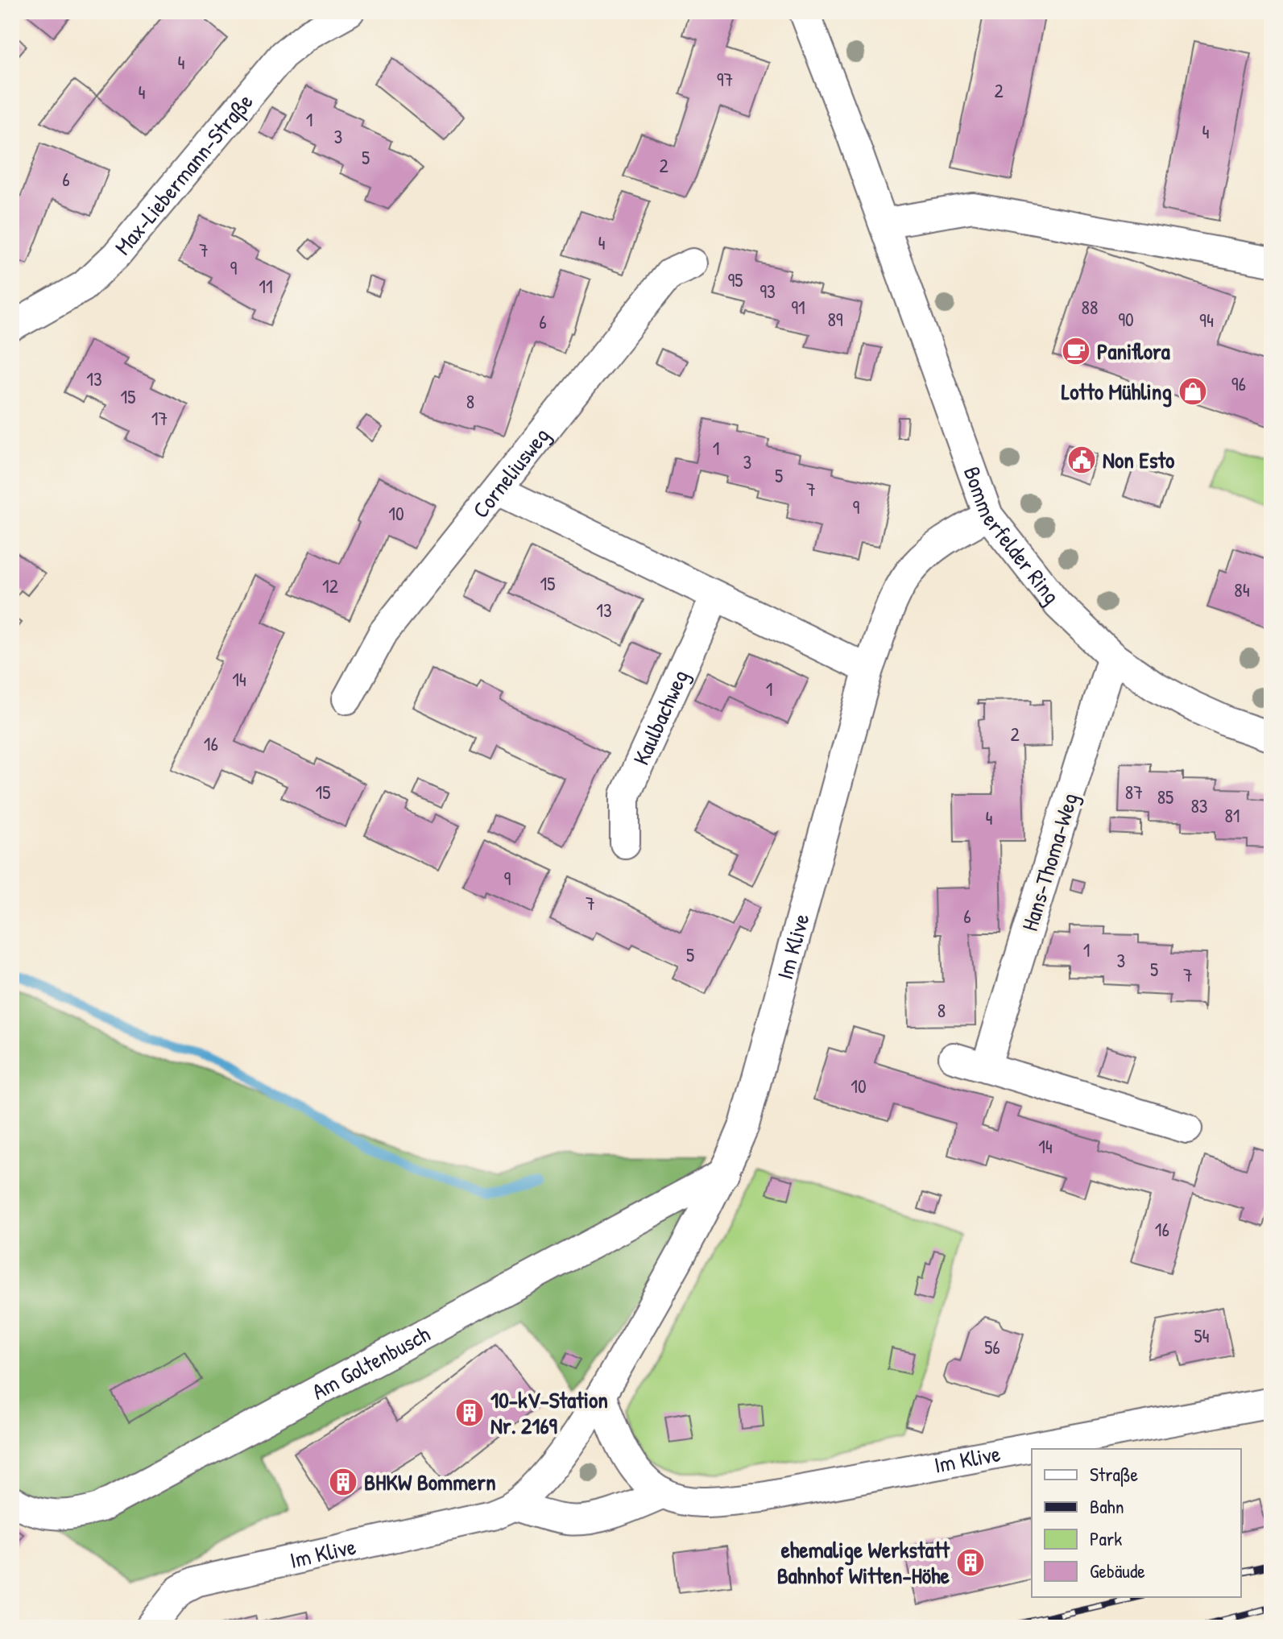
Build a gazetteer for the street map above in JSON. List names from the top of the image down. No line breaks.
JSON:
{"streets":{"street":["Max-Liebermann-Straße","Corneliusweg","Bommerfelder Ring","Kaulbachweg","Hans-Thoma-Weg","Im Klive","Am Goltenbusch"]},"crossings":[["Bommerfelder Ring","Hans-Thoma-Weg"],["Bommerfelder Ring","Im Klive"],["Im Klive","Am Goltenbusch"]],"places":{"cafe":["Paniflora"],"shop":["Lotto Mühling"],"public building":["Non Esto"],"building":["10-kV-Station Nr. 2169","BHKW Bommern","ehemalige Werkstatt Bahnhof Witten-Höhe"]},"house_numbers":["4","97","2","4","1","4","3","5","2","6","4","7","9","95","11","93","91","88","89","90","94","6","13","96","15","8","17","1","3","5","7","9","10","15","12","84","13","14","1","2","16","15","87","85","83","81","4","9","7","6","1","5","3","5","7","8","10","14","16","54","56"],"legend":["Straße","Bahn","Park","Gebäude"]}
